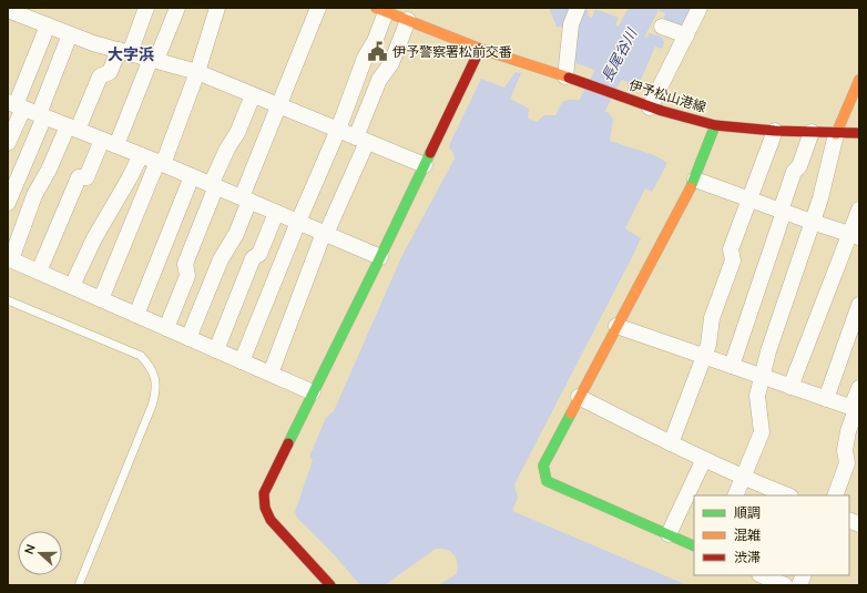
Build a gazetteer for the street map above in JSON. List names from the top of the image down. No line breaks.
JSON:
{"streets":{"street":["伊予松山港線"]},"districts":["大字浜"],"water":["長尾谷川"],"places":{"public building":["伊予警察署松前交番"]},"legend":["順調","混雑","渋滞"],"north":"left"}
